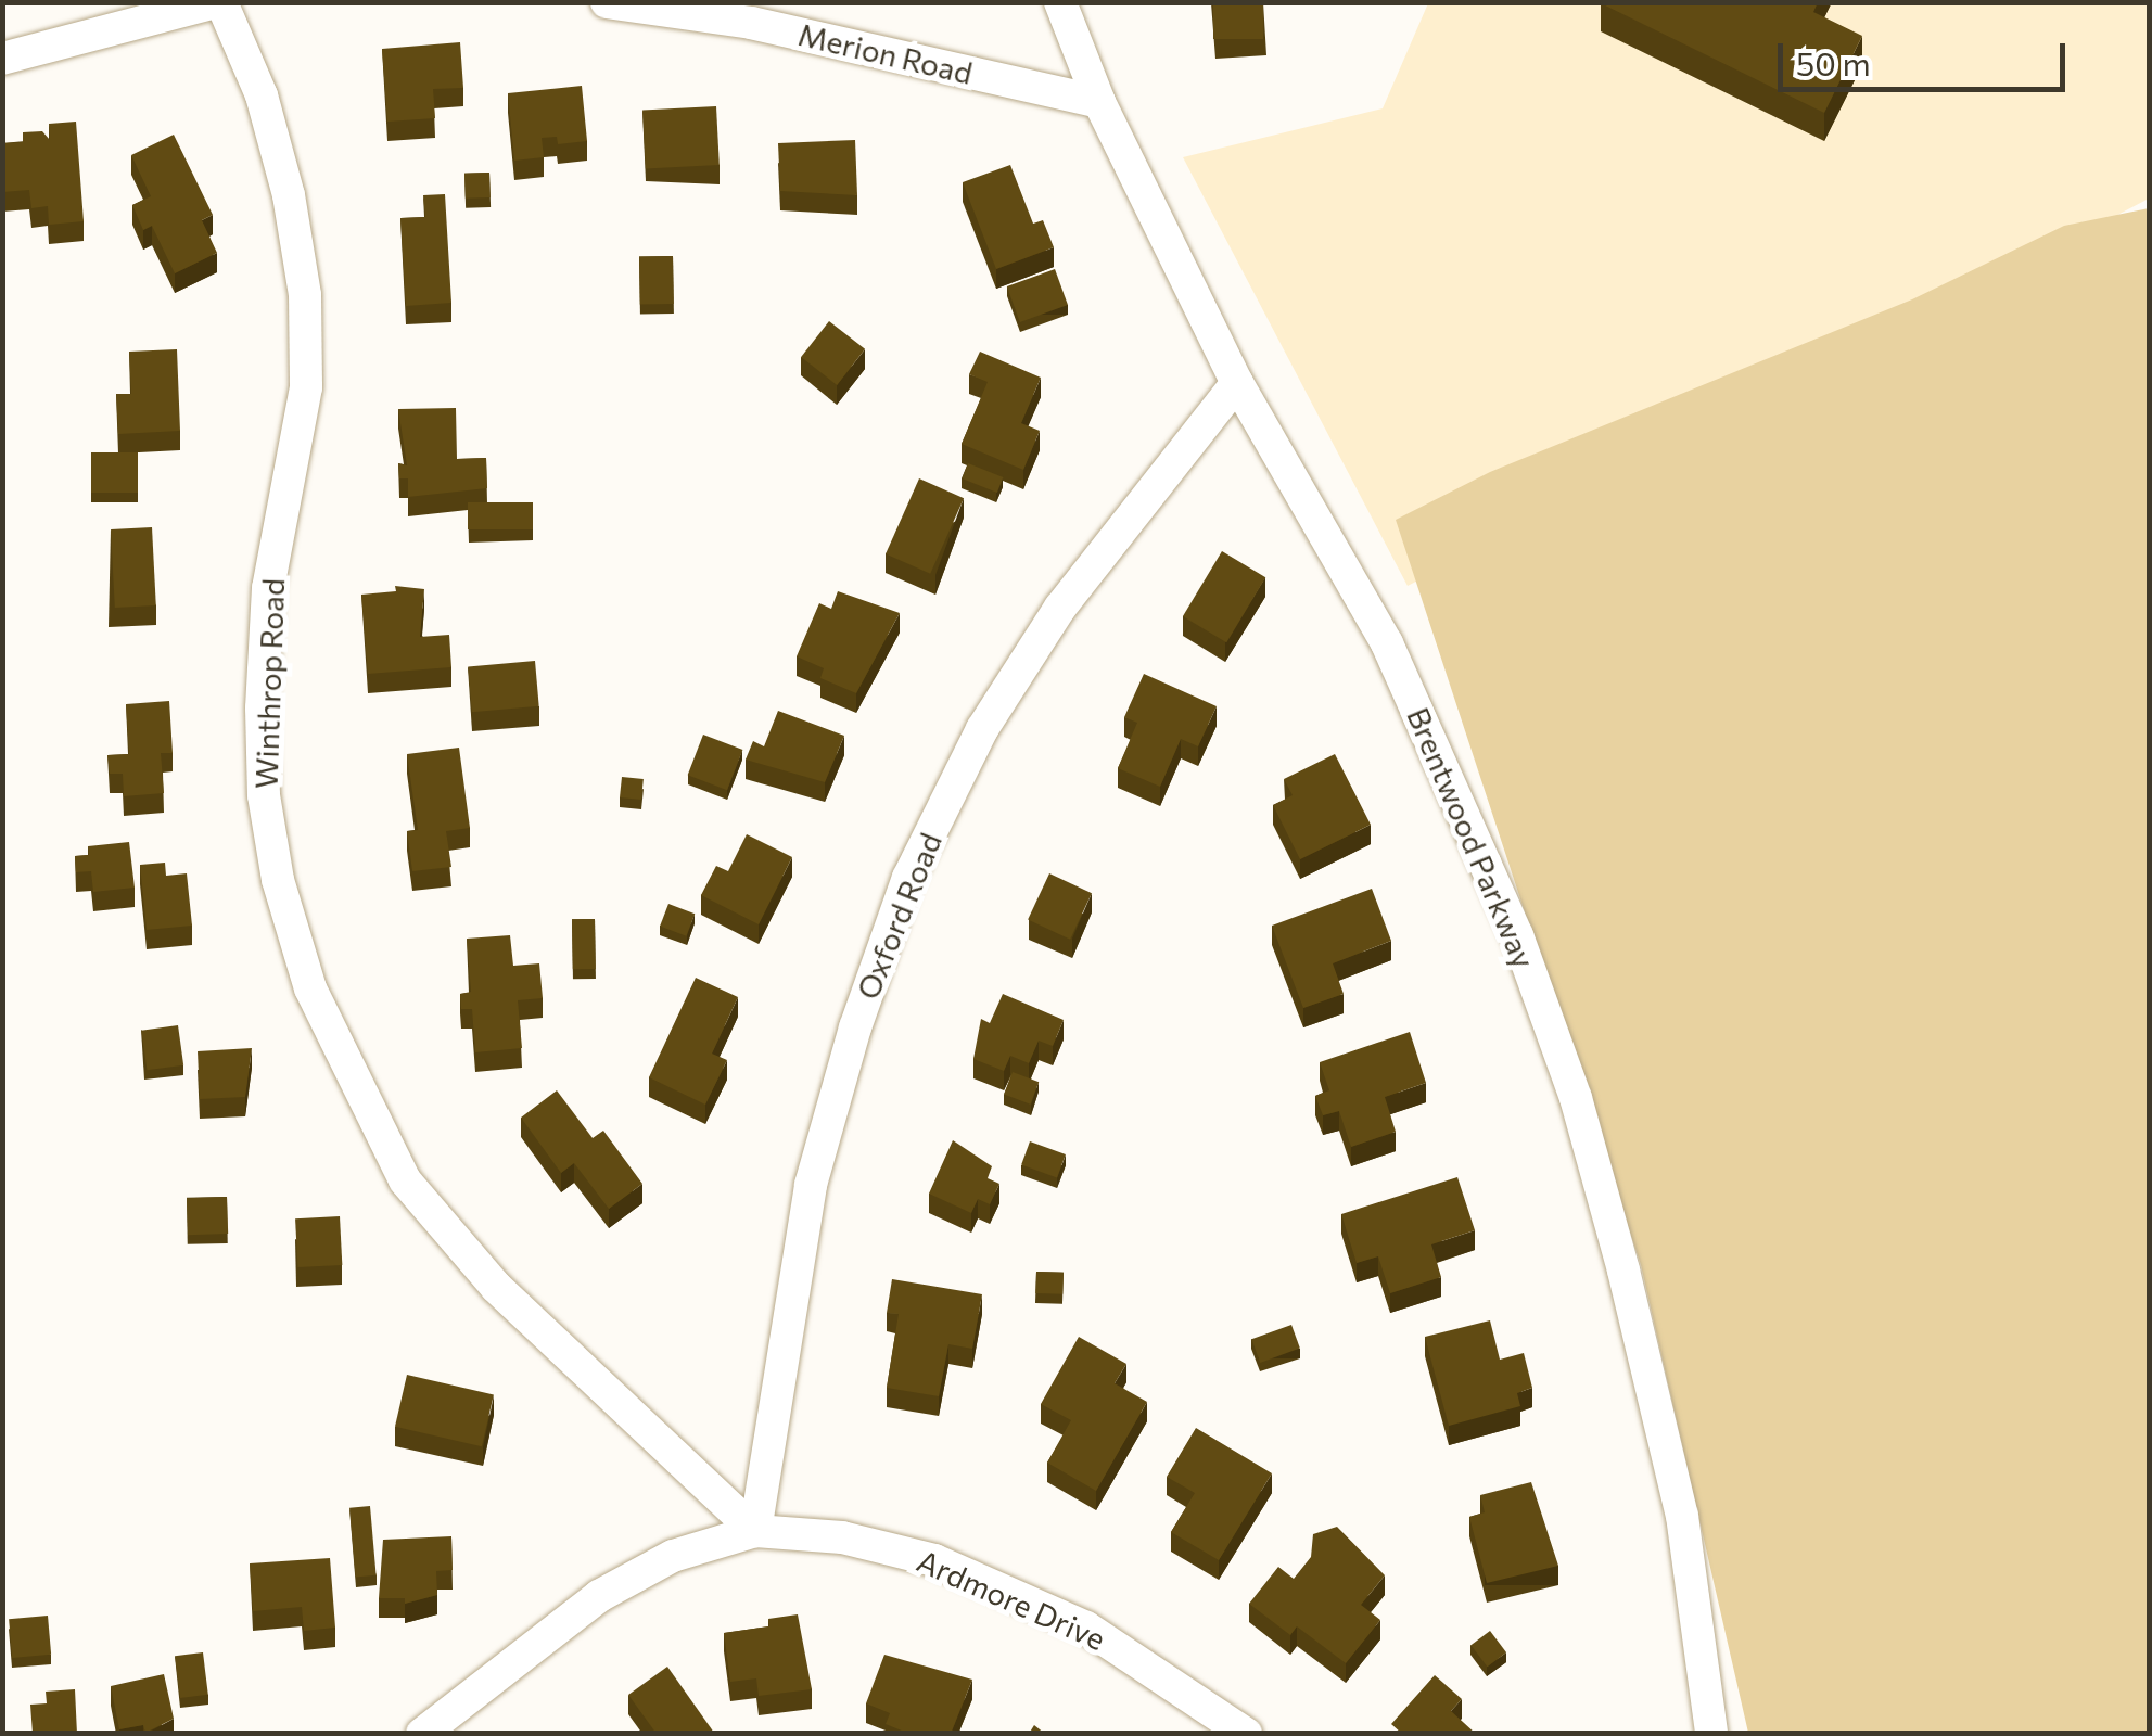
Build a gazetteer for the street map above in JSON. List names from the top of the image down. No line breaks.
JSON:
{"streets":{"street":["Merion Road","Winthrop Road","Brentwood Parkway","Oxford Road","Ardmore Drive"]},"crossings":[["Merion Road","Brentwood Parkway"],["Winthrop Road","Oxford Road"],["Winthrop Road","Ardmore Drive"],["Brentwood Parkway","Oxford Road"],["Oxford Road","Ardmore Drive"]],"scale_bar":"50 m"}
